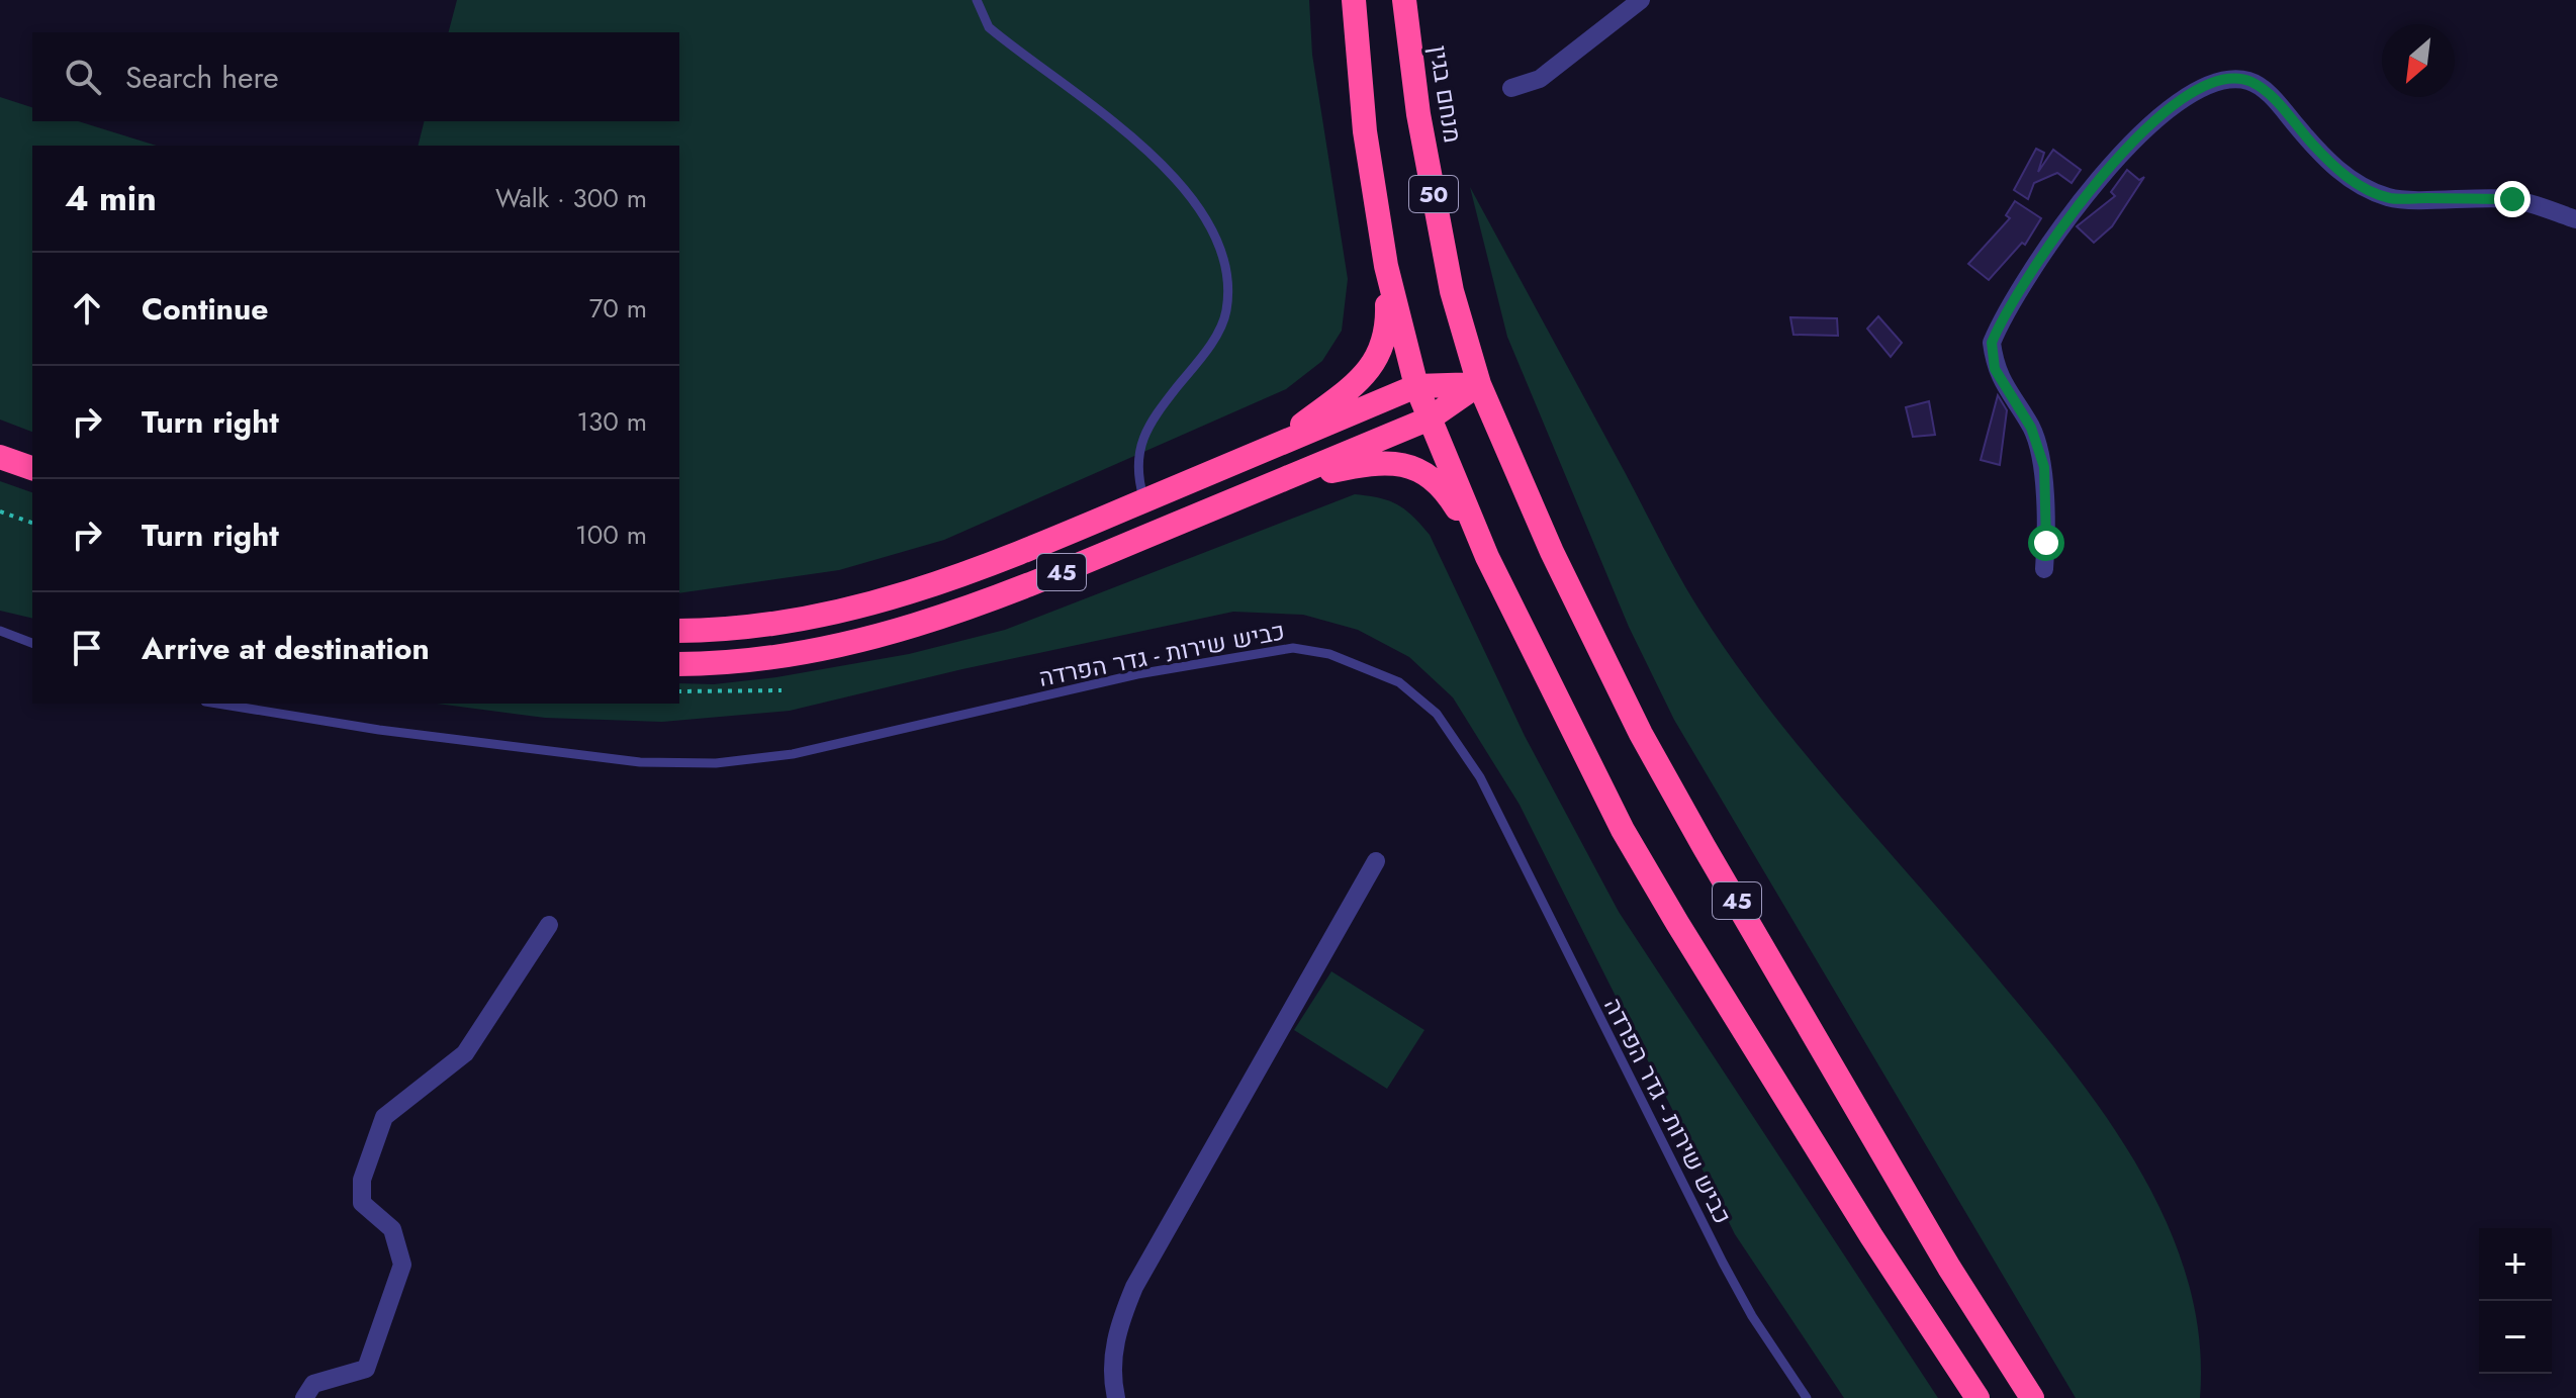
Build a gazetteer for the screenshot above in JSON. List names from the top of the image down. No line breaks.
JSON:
{"streets":{"highway":["מנחם בגין","50","45"],"lane":["כביש שירות - גדר הפרדה"]},"crossings":[["מנחם בגין","45"],["50","45"]],"north":"bottom left","page":{"search":"Search here","heading":["4 min","Walk · 300 m"],"list":[["Continue","70 m"],["Turn right","130 m"],["Turn right","100 m"],"Arrive at destination"],"map_buttons":["+","−"]}}
